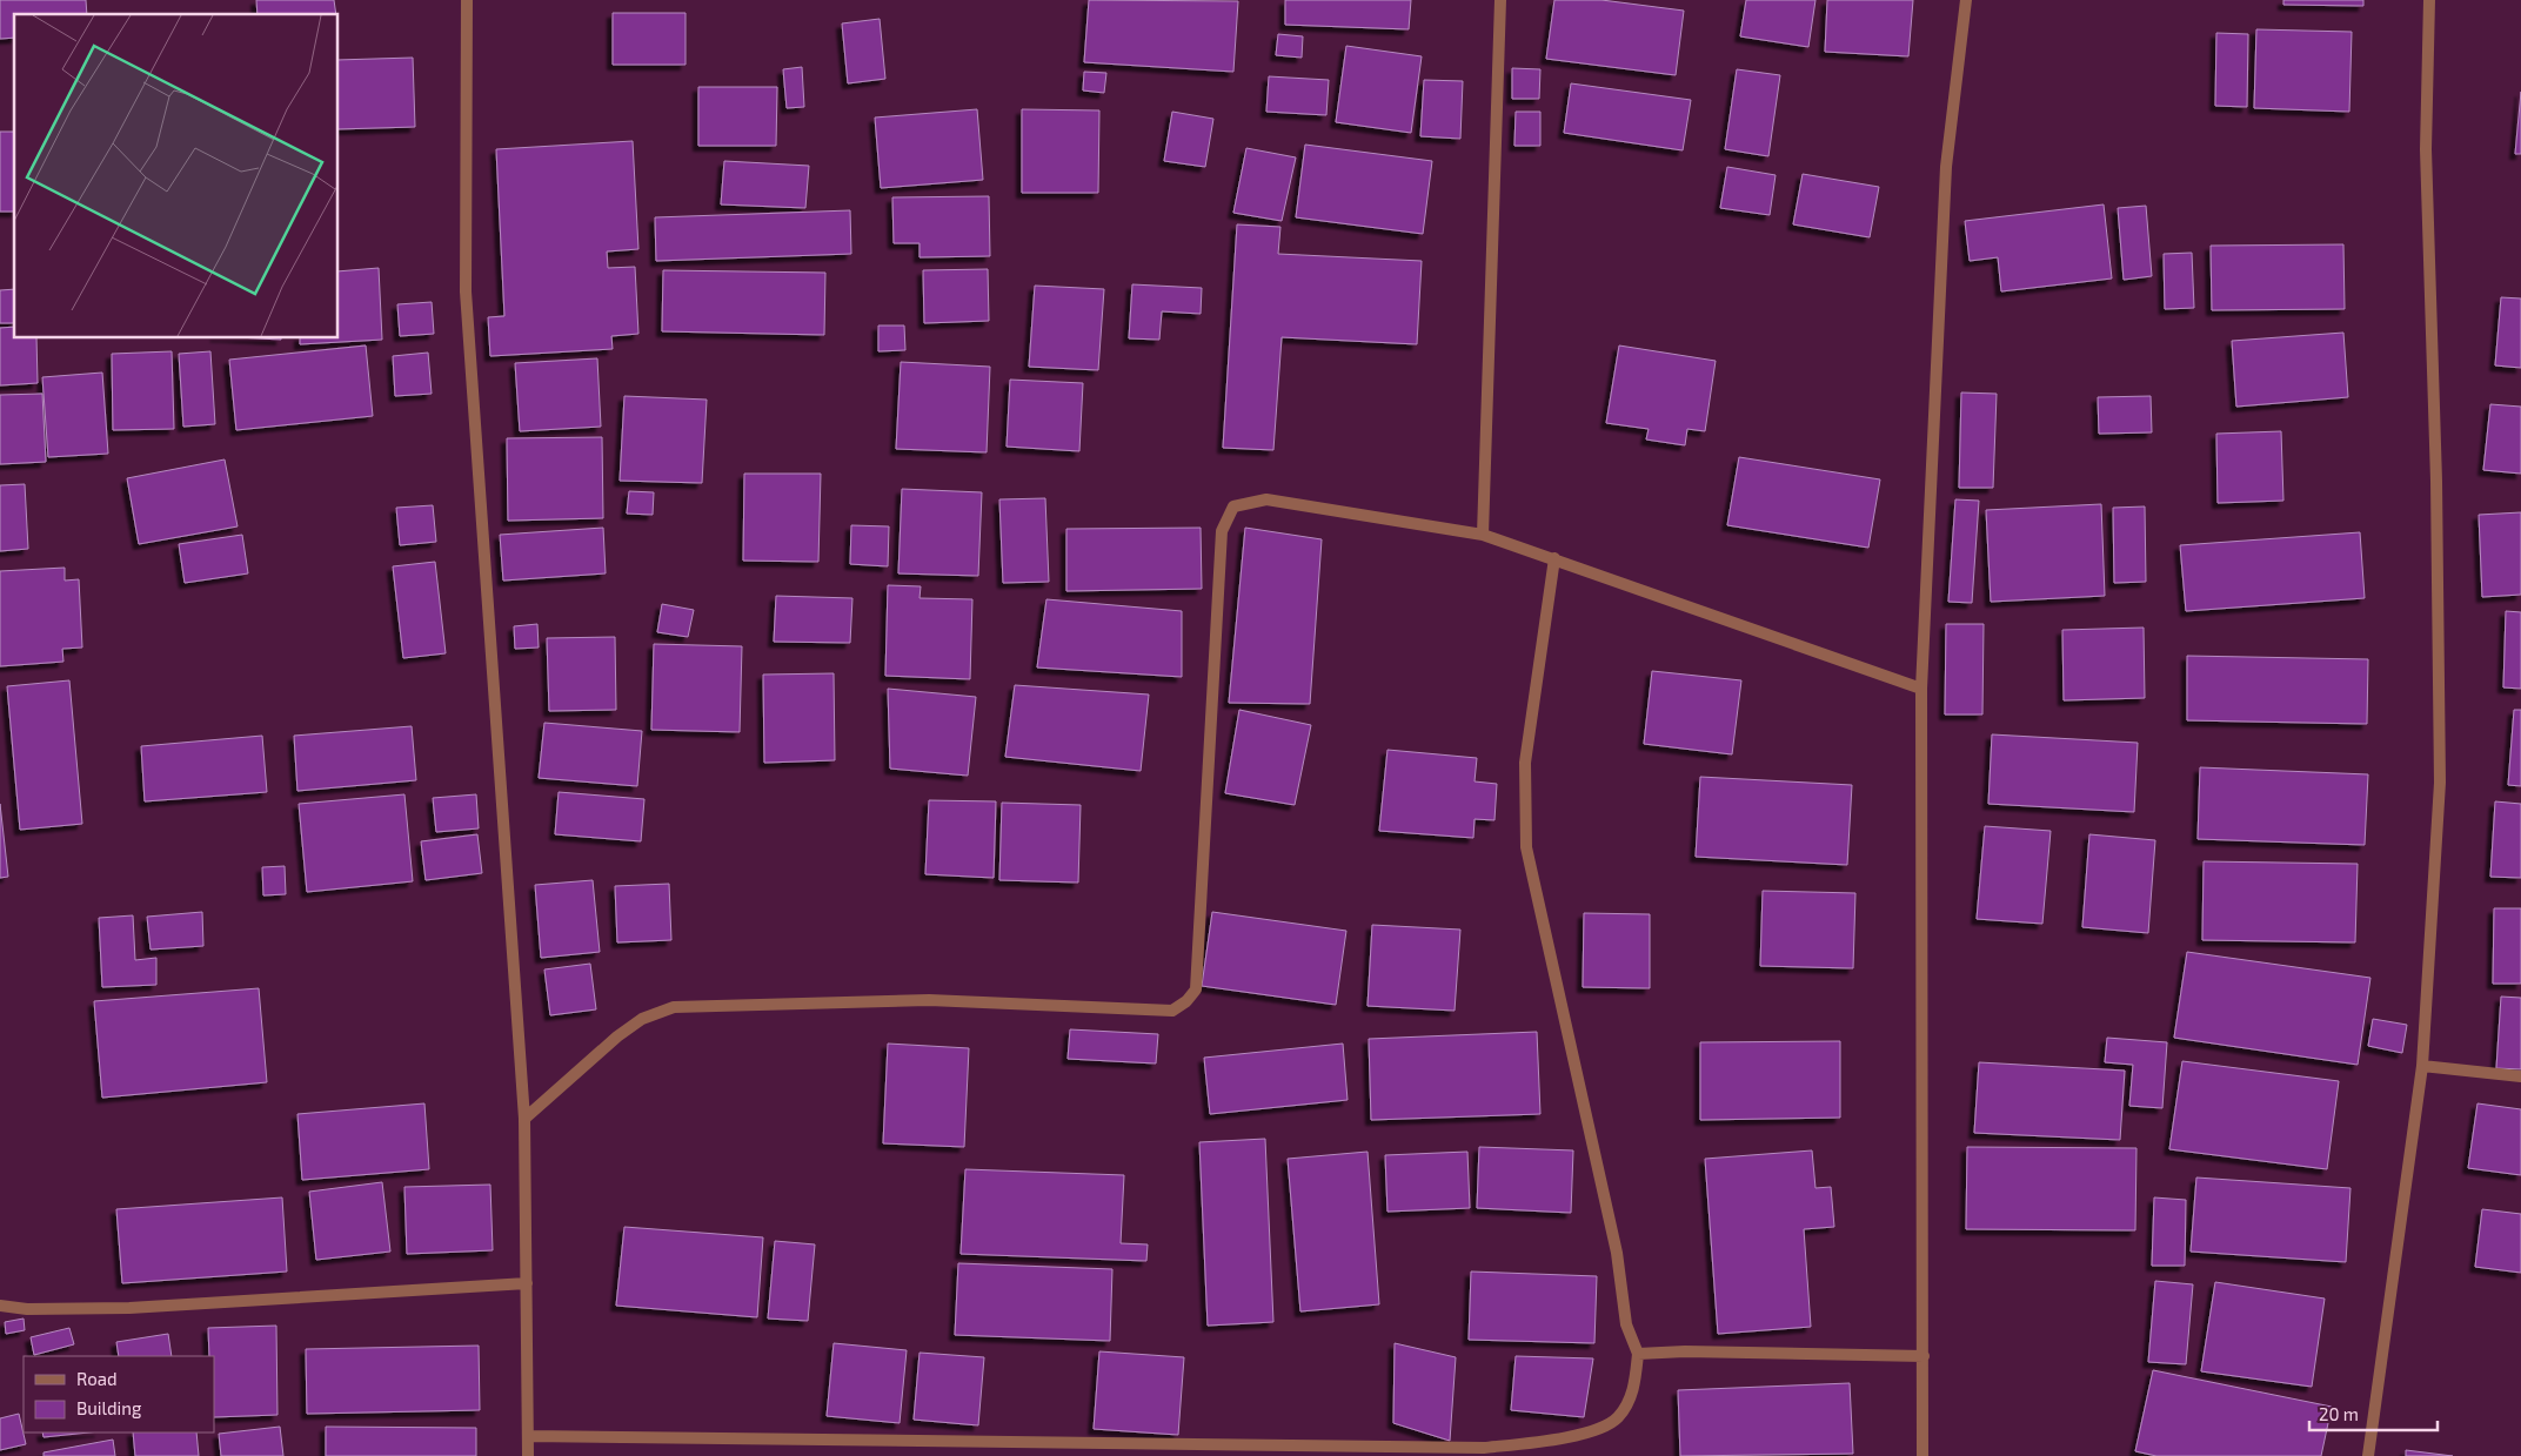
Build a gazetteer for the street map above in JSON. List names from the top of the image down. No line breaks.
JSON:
{"legend":["Road","Building"],"scale_bar":"20 m"}
